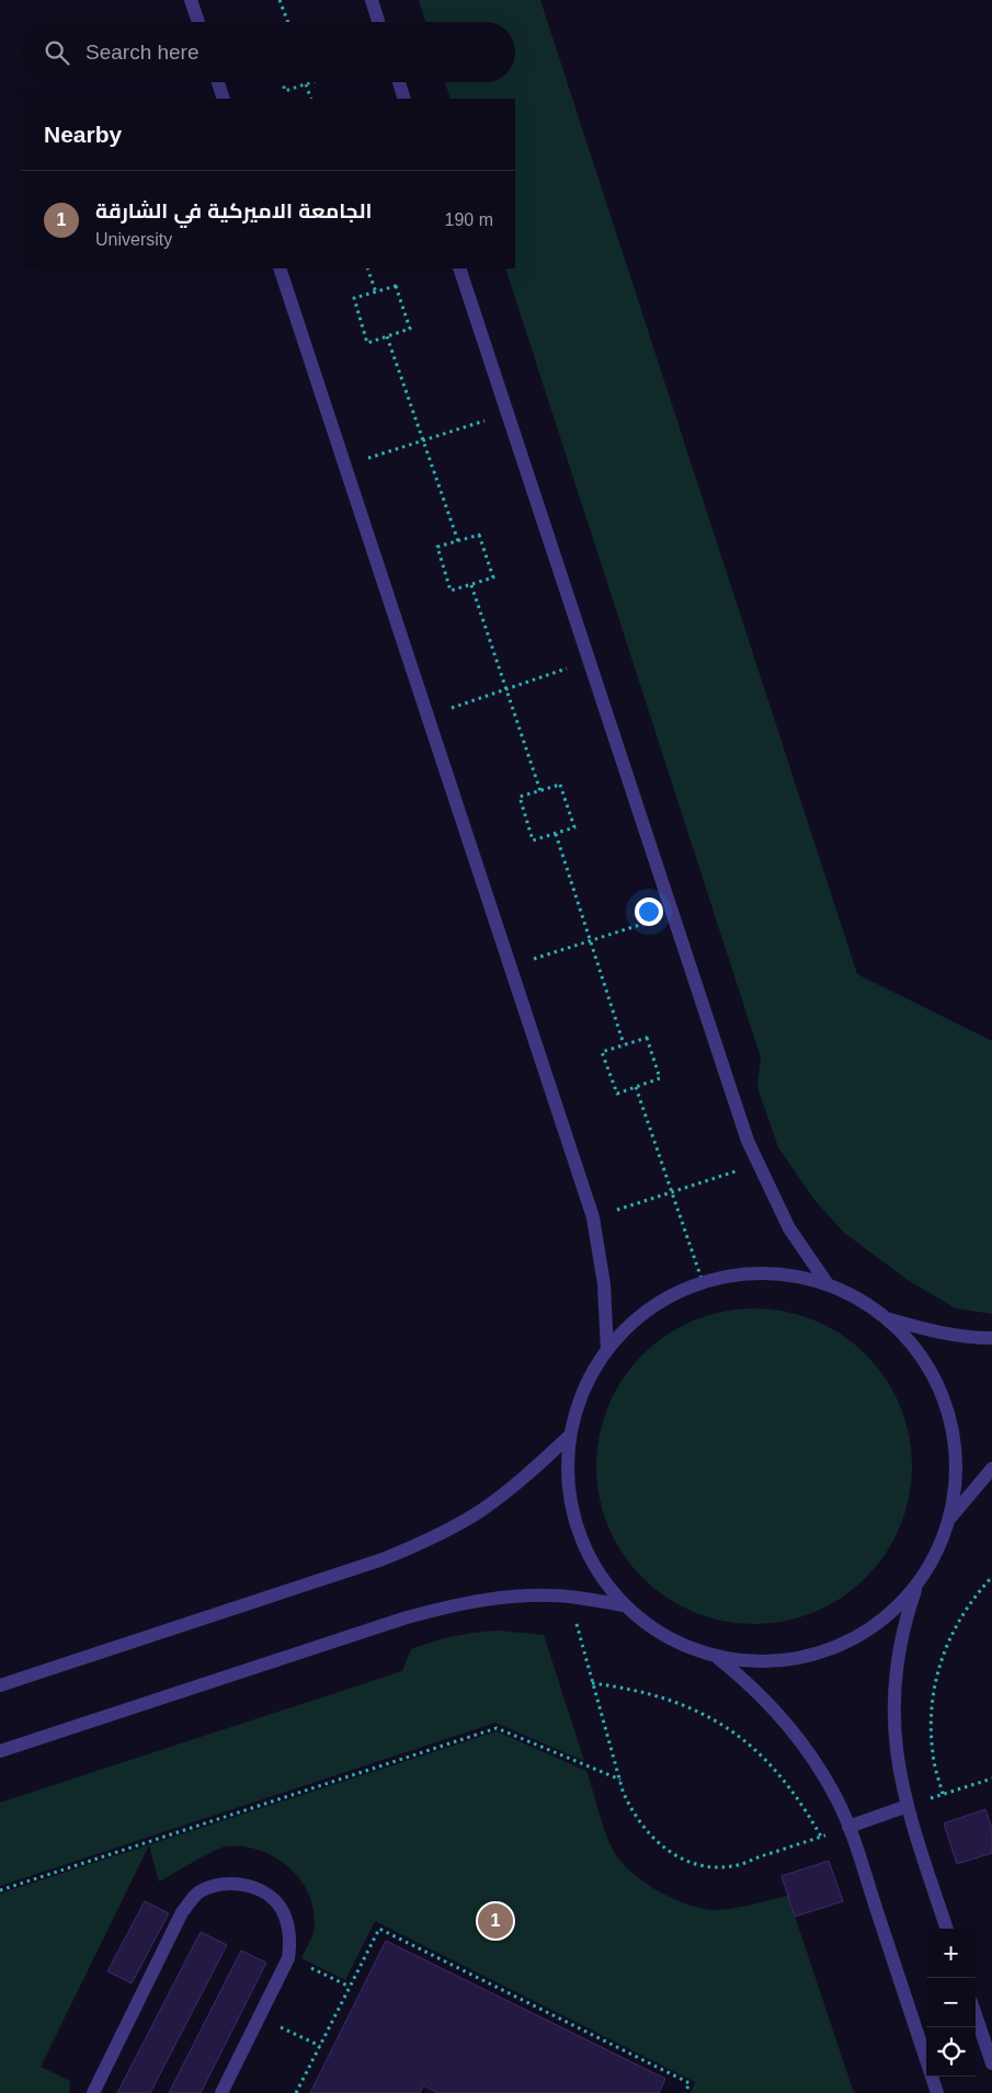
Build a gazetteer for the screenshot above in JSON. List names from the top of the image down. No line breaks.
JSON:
{"page":{"search":"Search here","heading":"Nearby","list":[{"mark":"1","name":"الجامعة الاميركية في الشارقة","note":"University","value":"190 m"}],"pins":"1","map_buttons":["+","−"]}}
